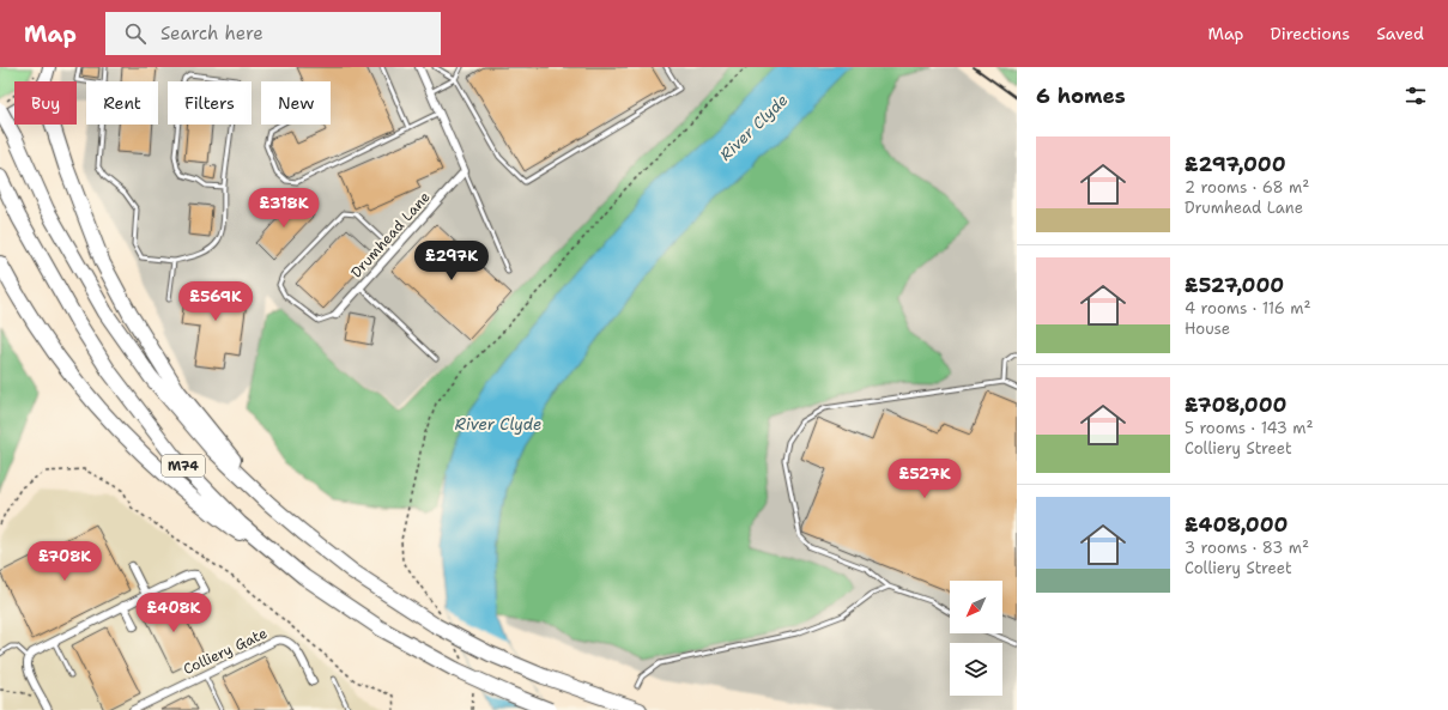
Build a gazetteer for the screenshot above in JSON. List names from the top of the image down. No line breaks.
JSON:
{"streets":{"highway":["M74"],"street":["Drumhead Lane","Colliery Gate"]},"water":["River Clyde"],"north":"bottom left","page":{"header":"Map","search":"Search here","nav":["Map","Directions","Saved"],"heading":"6 homes","chip":["Buy","Rent","Filters","New"],"list":[{"name":"£297,000","note":"2 rooms · 68 m² · Drumhead Lane"},{"name":"£527,000","note":"4 rooms · 116 m² · House"},{"name":"£708,000","note":"5 rooms · 143 m² · Colliery Street"},{"name":"£408,000","note":"3 rooms · 83 m² · Colliery Street"}],"price":["£318K","£297K","£569K","£527K","£708K","£408K"]}}
